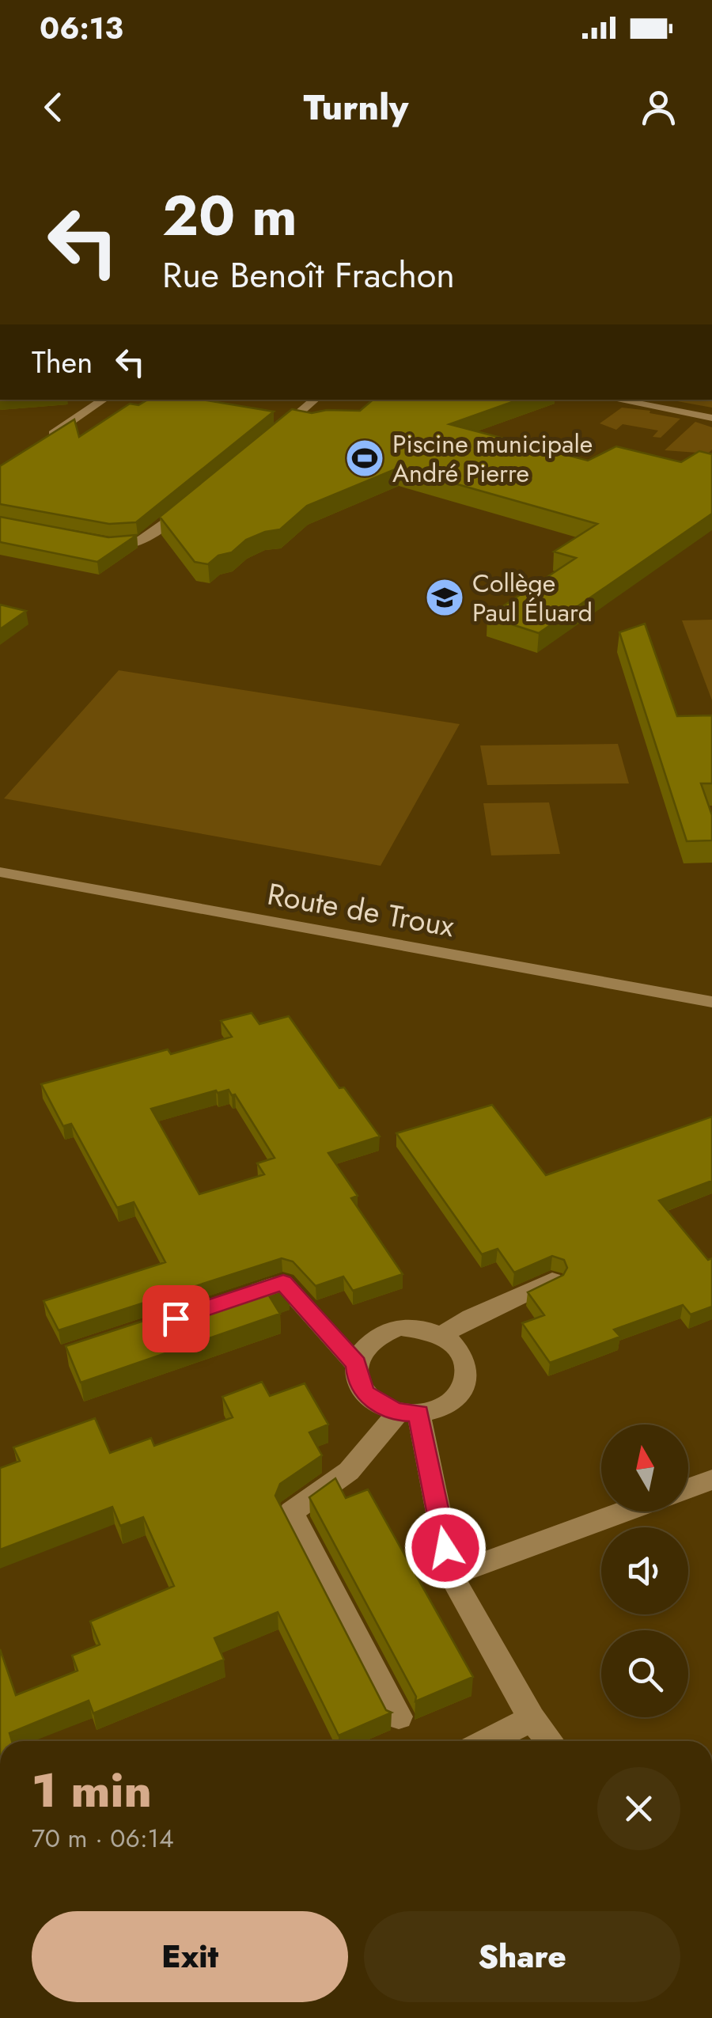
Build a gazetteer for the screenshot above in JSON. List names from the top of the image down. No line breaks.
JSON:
{"streets":{"street":["Route de Troux"]},"places":{"sports":["Piscine municipale André Pierre"],"school or university":["Collège Paul Éluard"]},"north":"top","page":{"status":"06:13","header":"Turnly","turn":["20 m","Rue Benoît Frachon"],"then":"Then","heading":["1 min","70 m · 06:14"],"buttons":["Exit","Share"]}}
